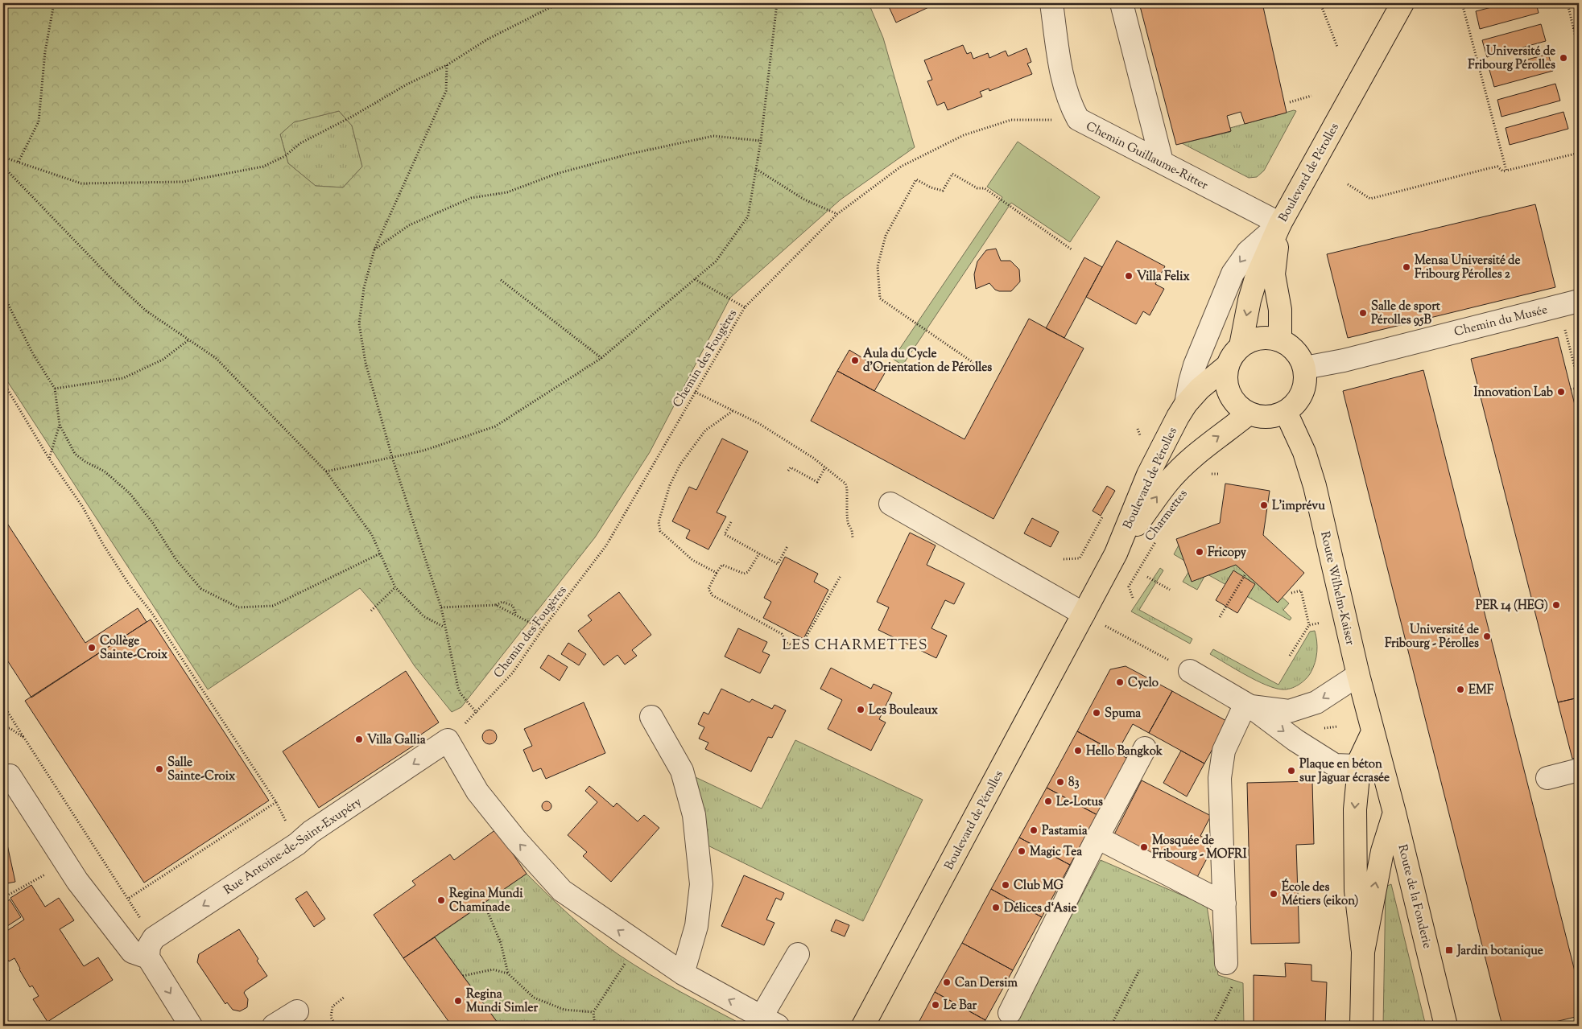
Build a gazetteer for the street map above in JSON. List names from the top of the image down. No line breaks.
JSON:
{"streets":{"main road":["Boulevard de Pérolles","Route Wilhelm-Kaiser","Route de la Fonderie"],"street":["Chemin Guillaume-Ritter","Chemin du Musée","Rue Antoine-de-Saint-Exupéry"],"path":["Chemin des Fougères","Charmettes"]},"crossings":[["Chemin Guillaume-Ritter","Boulevard de Pérolles"],["Chemin Guillaume-Ritter","Chemin des Fougères"],["Boulevard de Pérolles","Chemin du Musée"],["Boulevard de Pérolles","Route Wilhelm-Kaiser"],["Chemin du Musée","Route Wilhelm-Kaiser"],["Chemin des Fougères","Rue Antoine-de-Saint-Exupéry"],["Route Wilhelm-Kaiser","Route de la Fonderie"]],"one_way":["Rue Antoine-de-Saint-Exupéry"],"districts":["LES CHARMETTES"],"places":{"other":["Université de Fribourg Pérolles","Mensa Université de Fribourg Pérolles 2","Villa Felix","Salle de sport Pérolles 95B","Aula du Cycle d'Orientation de Pérolles","Innovation Lab","L'imprévu","Fricopy","PER 14 (HEG)","Université de Fribourg - Pérolles","Collège Sainte-Croix","Cyclo","EMF","Les Bouleaux","Spuma","Villa Gallia","Hello Bangkok","Salle Sainte-Croix","Plaque en béton sur Jaguar écrasée","83","Le-Lotus","Pastamia","Mosquée de Fribourg - MOFRI","Magic Tea","Club MG","École des Métiers (eikon)","Regina Mundi Chaminade","Délices d‘Asie","Can Dersim","Regina Mundi Simler","Le Bar"],"transit":["Jardin botanique"]}}
